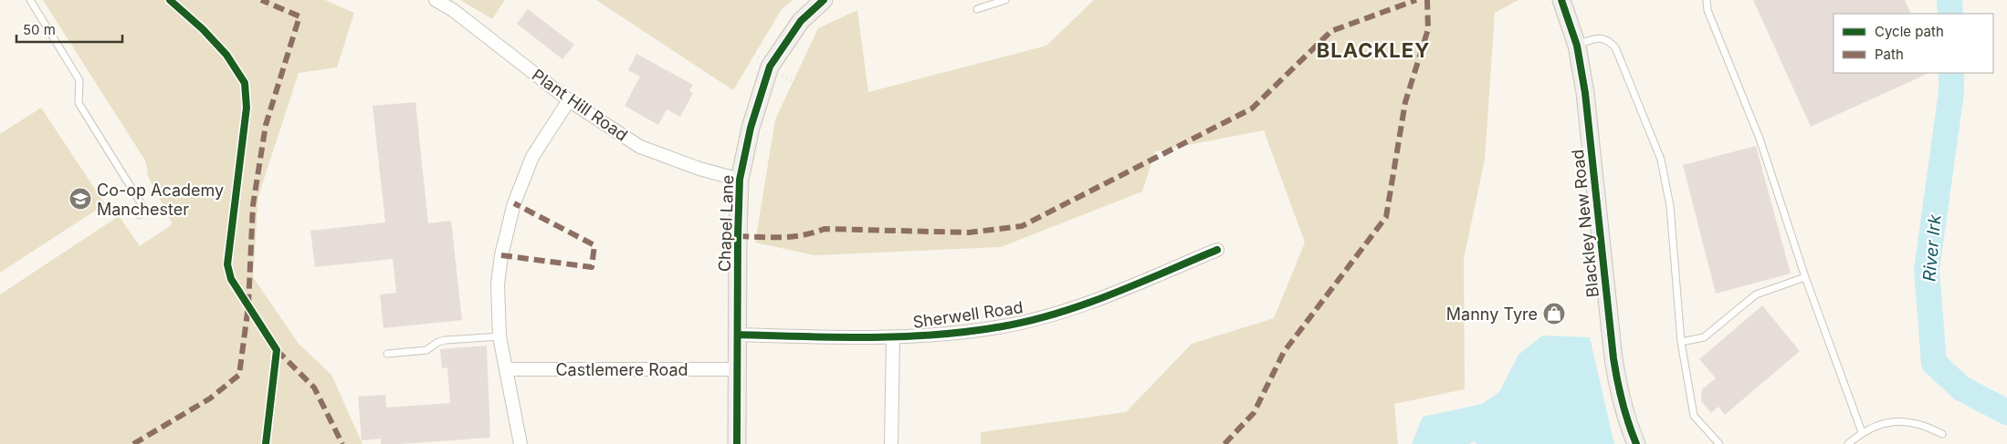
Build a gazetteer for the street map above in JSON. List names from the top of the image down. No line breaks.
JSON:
{"streets":{"street":["Plant Hill Road","Chapel Lane","Blackley New Road","Sherwell Road","Castlemere Road"]},"crossings":[["Plant Hill Road","Chapel Lane"],["Chapel Lane","Sherwell Road"],["Chapel Lane","Castlemere Road"]],"districts":["BLACKLEY"],"water":["River Irk"],"places":{"school or university":["Co-op Academy Manchester"],"shop":["Manny Tyre"]},"legend":["Cycle path","Path"],"scale_bar":"50 m"}
